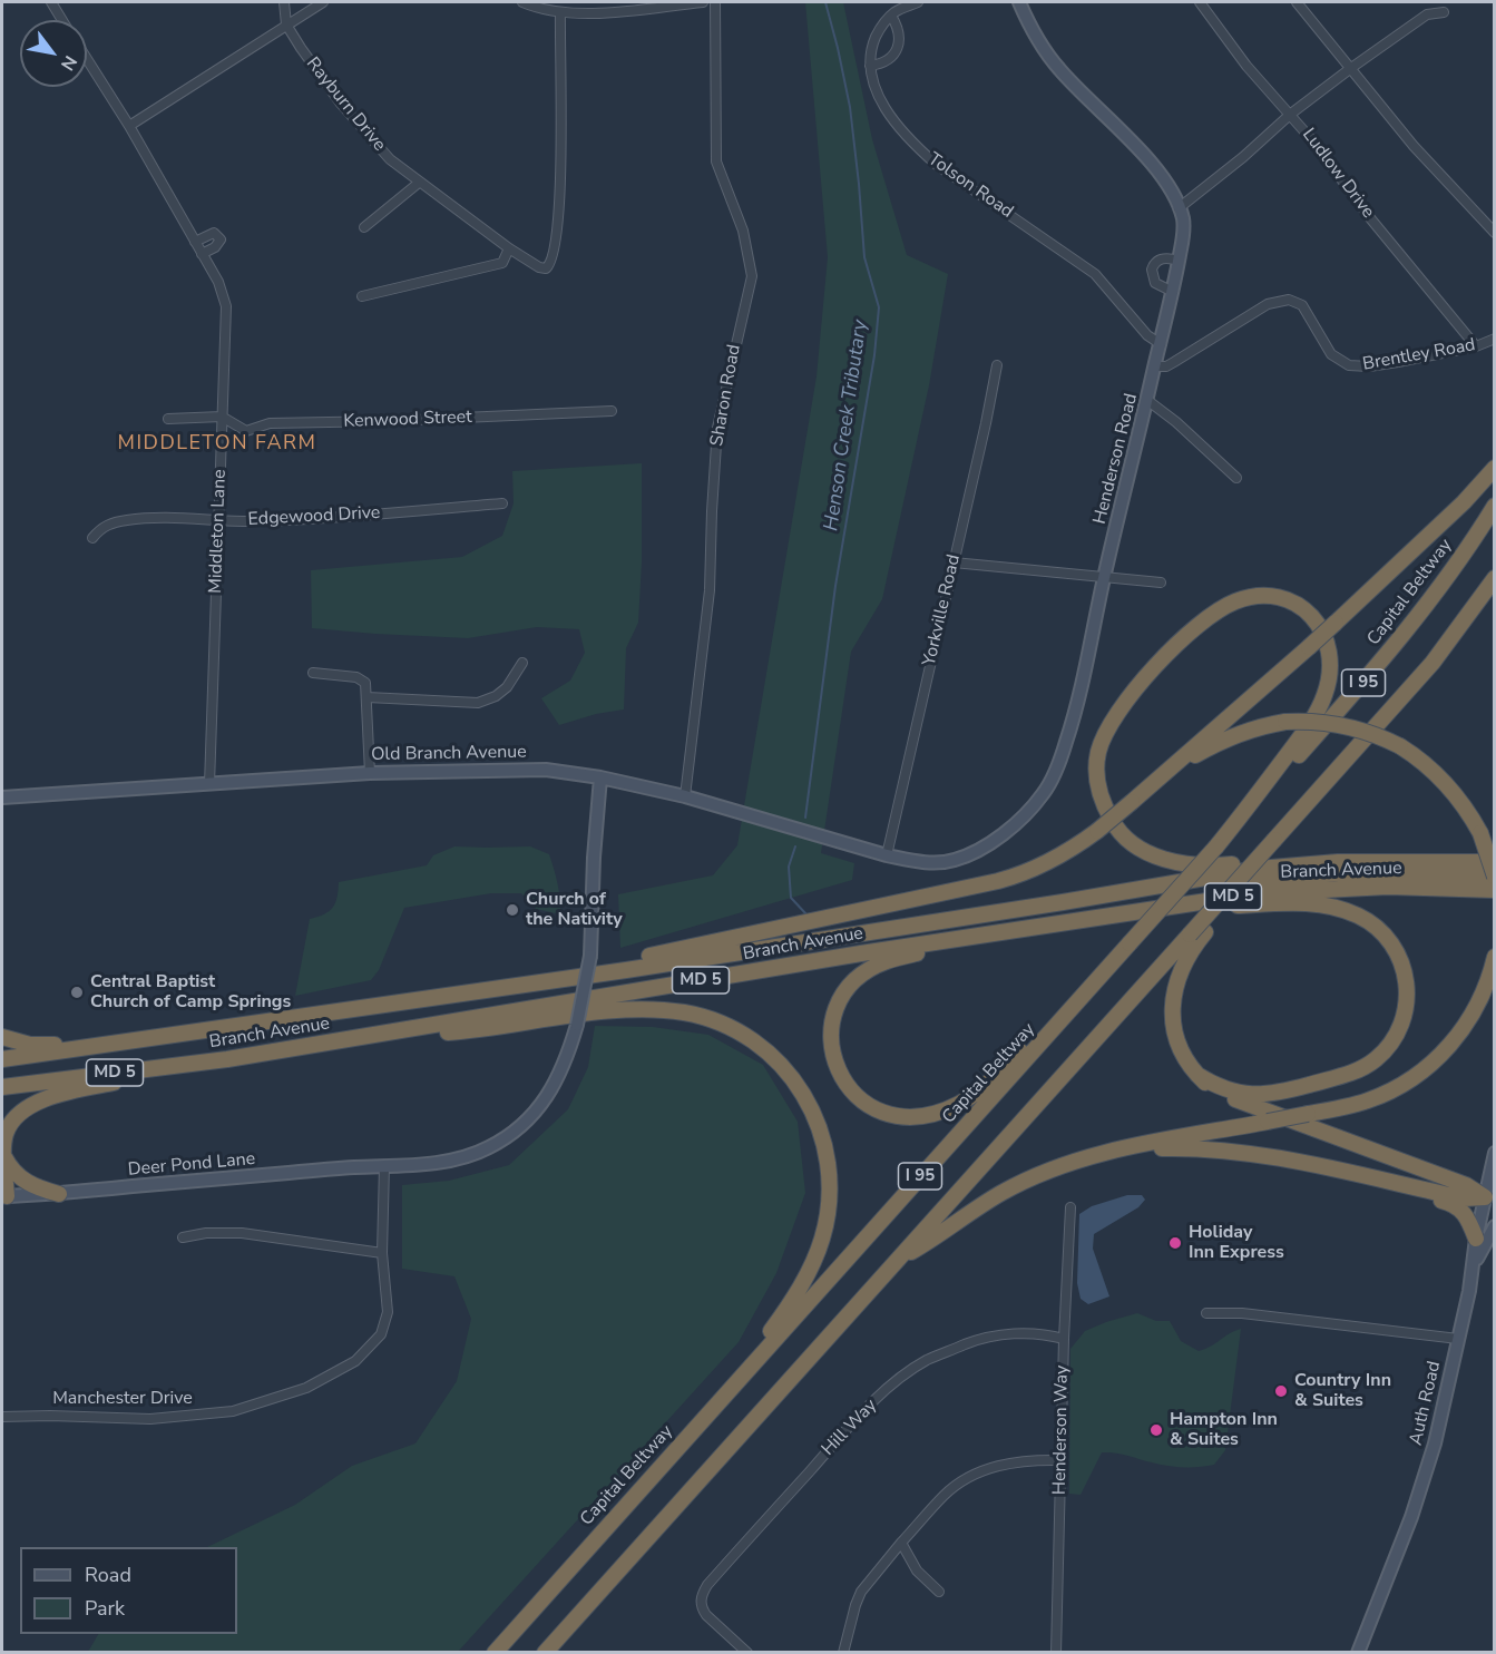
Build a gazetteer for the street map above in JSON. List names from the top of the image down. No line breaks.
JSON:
{"streets":{"highway":["Capital Beltway","I 95","Branch Avenue","MD 5"],"street":["Rayburn Drive","Ludlow Drive","Tolson Road","Brentley Road","Sharon Road","Kenwood Street","Henderson Road","Edgewood Drive","Middleton Lane","Yorkville Road","Old Branch Avenue","Deer Pond Lane","Manchester Drive","Auth Road","Hill Way","Henderson Way"]},"crossings":[["Ludlow Drive","Brentley Road"],["Tolson Road","Henderson Road"],["Brentley Road","Henderson Road"],["Sharon Road","Old Branch Avenue"],["Kenwood Street","Middleton Lane"],["Henderson Road","Yorkville Road"],["Henderson Road","Old Branch Avenue"],["Edgewood Drive","Middleton Lane"],["Middleton Lane","Old Branch Avenue"],["Yorkville Road","Old Branch Avenue"],["Deer Pond Lane","Manchester Drive"],["Hill Way","Henderson Way"]],"districts":["MIDDLETON FARM"],"water":["Henson Creek Tributary"],"places":["Church of the Nativity","Central Baptist Church of Camp Springs","Holiday Inn Express","Country Inn & Suites","Hampton Inn & Suites"],"legend":["Road","Park"],"north":"bottom right"}
